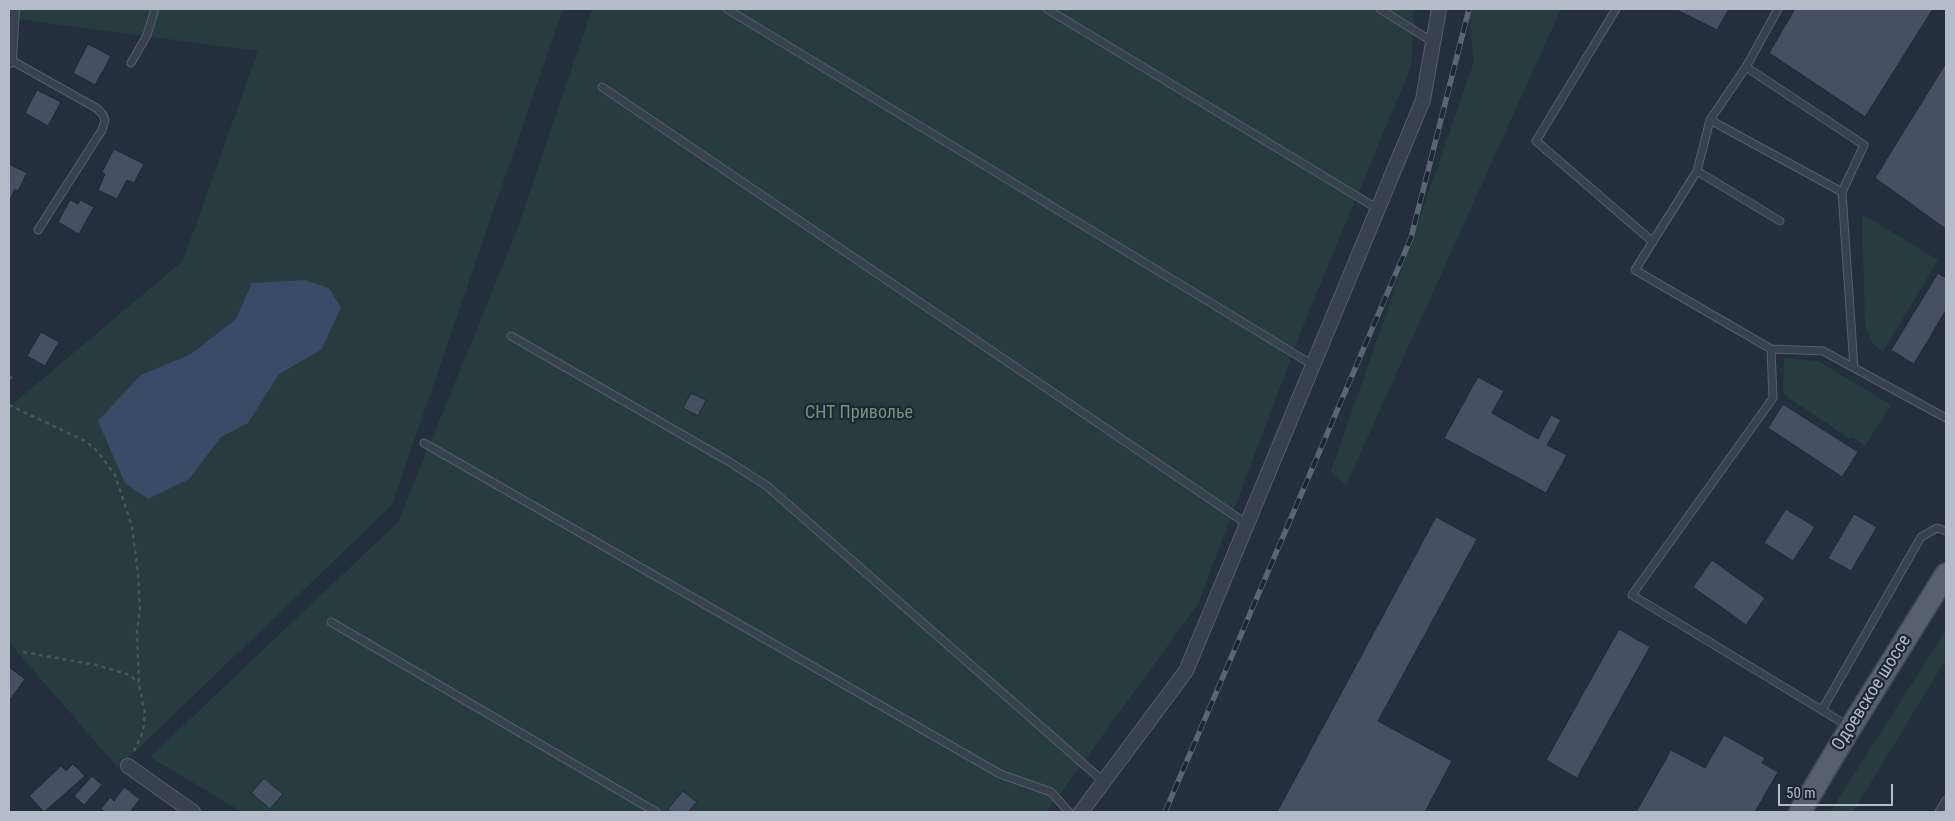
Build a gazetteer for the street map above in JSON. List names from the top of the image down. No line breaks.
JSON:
{"streets":{"main road":["Одоевское шоссе"]},"parks":["СНТ Приволье"],"scale_bar":"50 m"}
